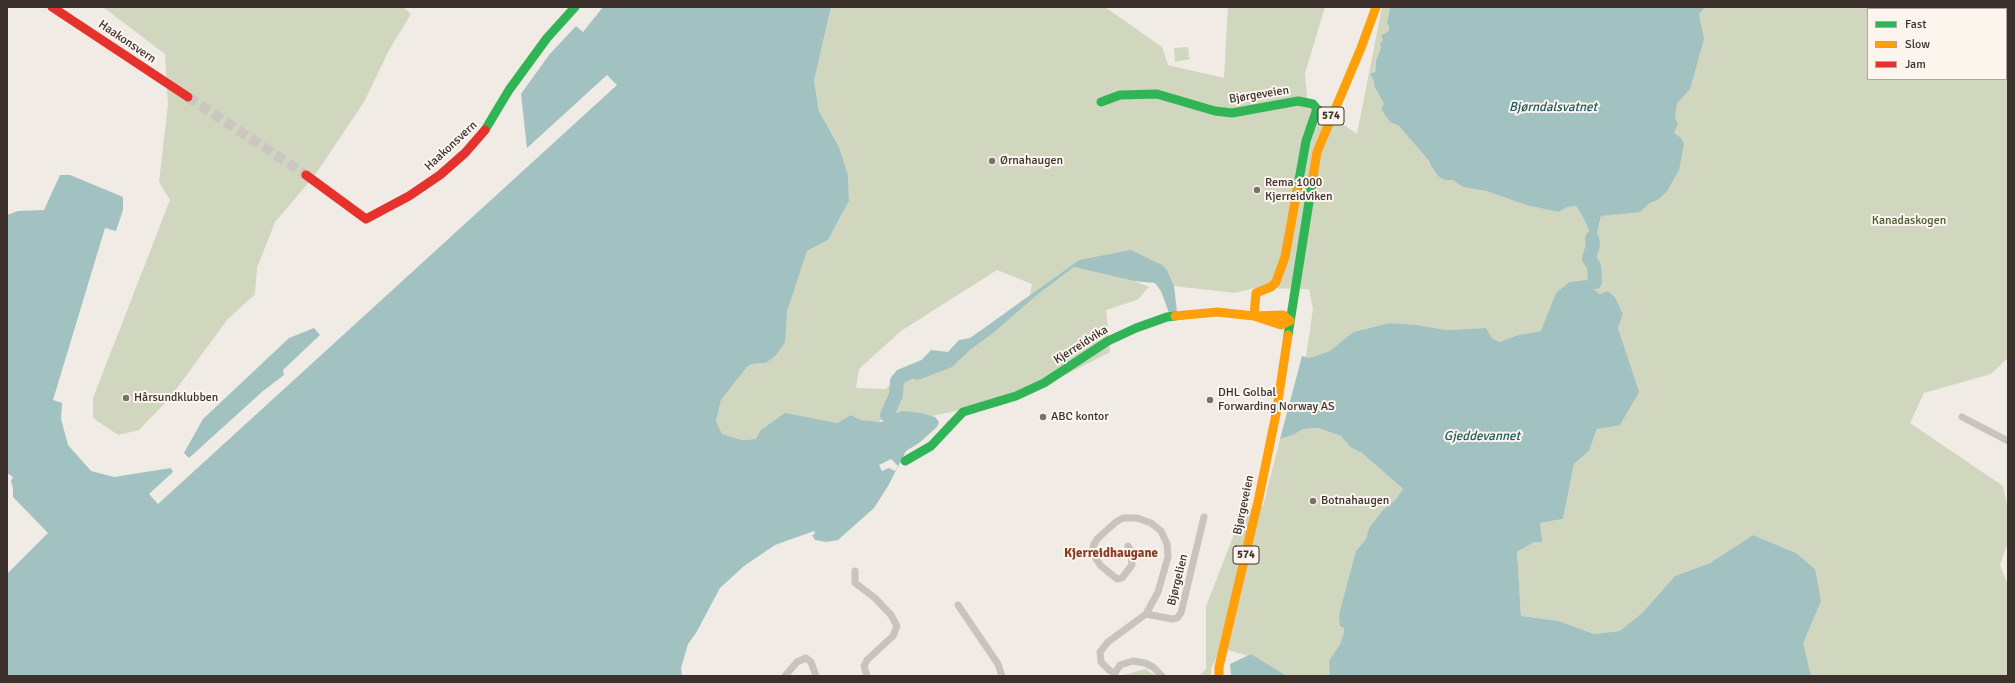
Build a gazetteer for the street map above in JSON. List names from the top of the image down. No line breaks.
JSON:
{"streets":{"street":["Haakonsvern","Bjørgeveien","574","Kjerreidvika","Bjørgelien"]},"crossings":[["Bjørgeveien","Kjerreidvika"]],"districts":["Kjerreidhaugane"],"water":["Bjørndalsvatnet","Gjeddevannet"],"parks":["Kanadaskogen"],"places":["Ørnahaugen","Rema 1000 Kjerreidviken","Hårsundklubben","DHL Golbal Forwarding Norway AS","ABC kontor","Botnahaugen"],"legend":["Fast","Slow","Jam"]}
